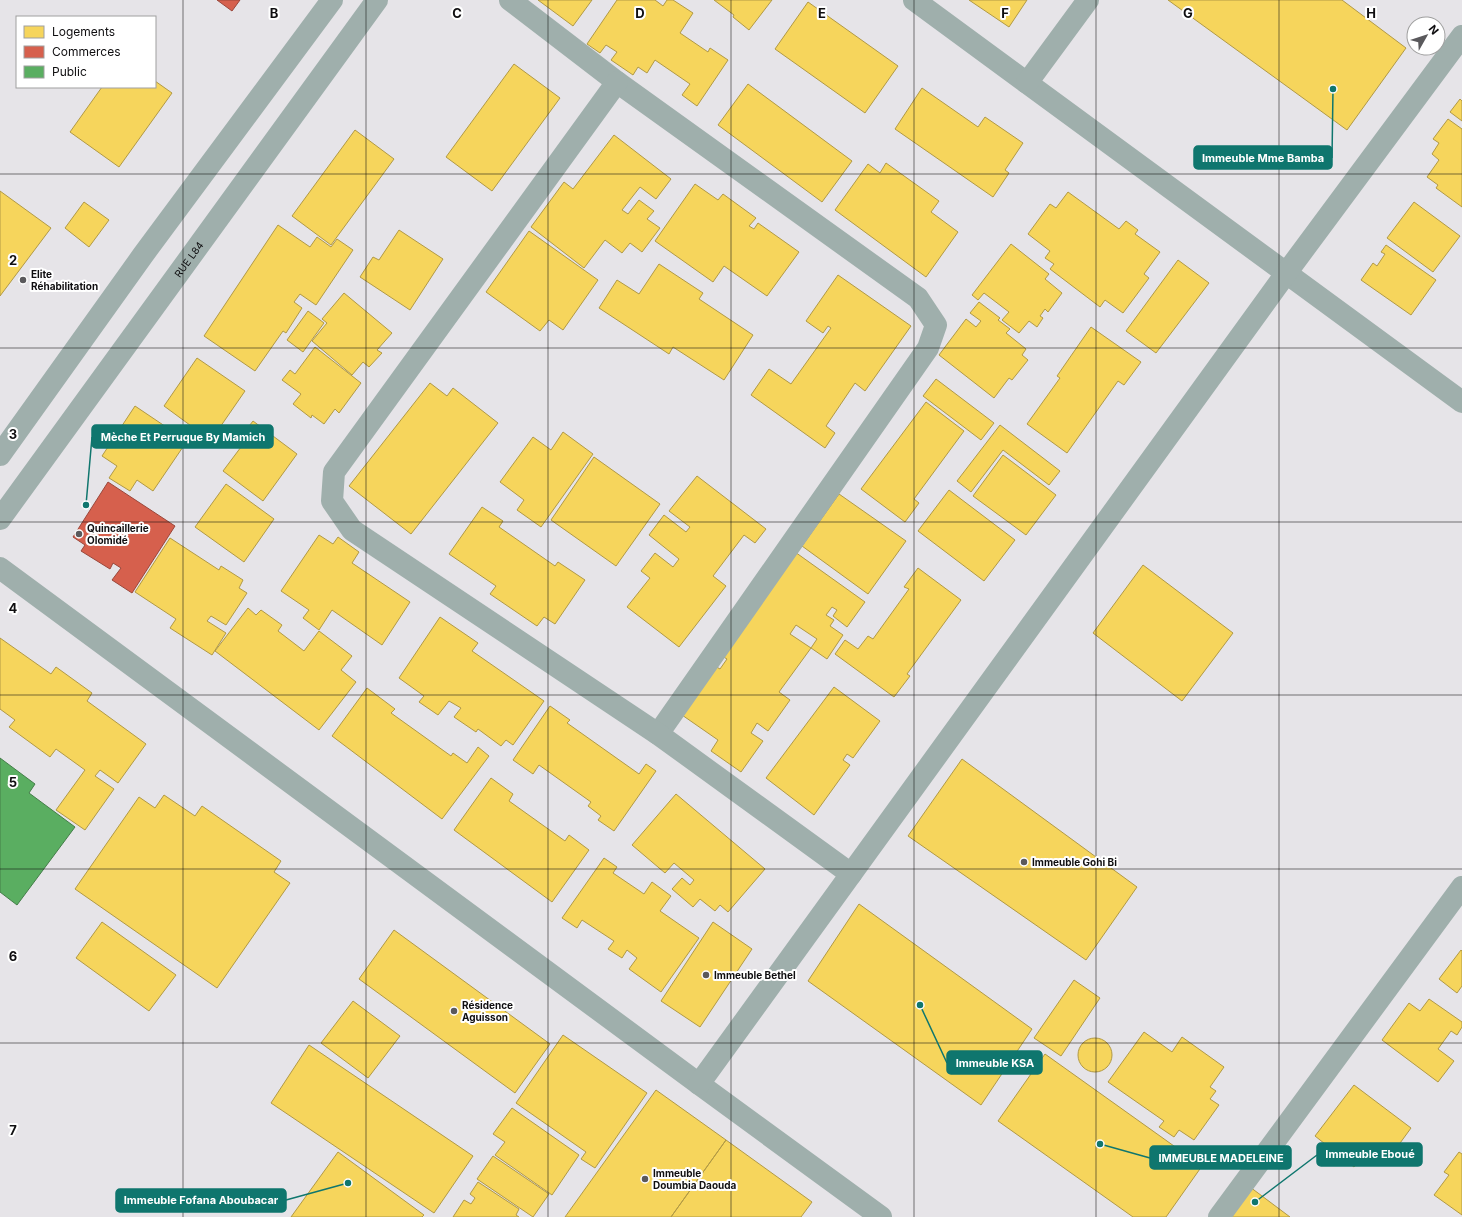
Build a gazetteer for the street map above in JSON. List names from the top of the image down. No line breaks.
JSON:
{"streets":{"street":["RUE L84"]},"places":["Immeuble Mme Bamba","Elite Réhabilitation","Mèche Et Perruque By Mamich","Quincaillerie Olomidé","Immeuble Gohi Bi","Immeuble Bethel","Immeuble KSA","Résidence Aguisson","IMMEUBLE MADELEINE","Immeuble Doumbia Daouda","Immeuble Fofana Aboubacar","Immeuble Eboué"],"legend":["Logements","Commerces","Public"],"north":"top right","grid":{"columns":["B","C","D","E","F","G","H"],"rows":["2","3","4","5","6","7"]}}
